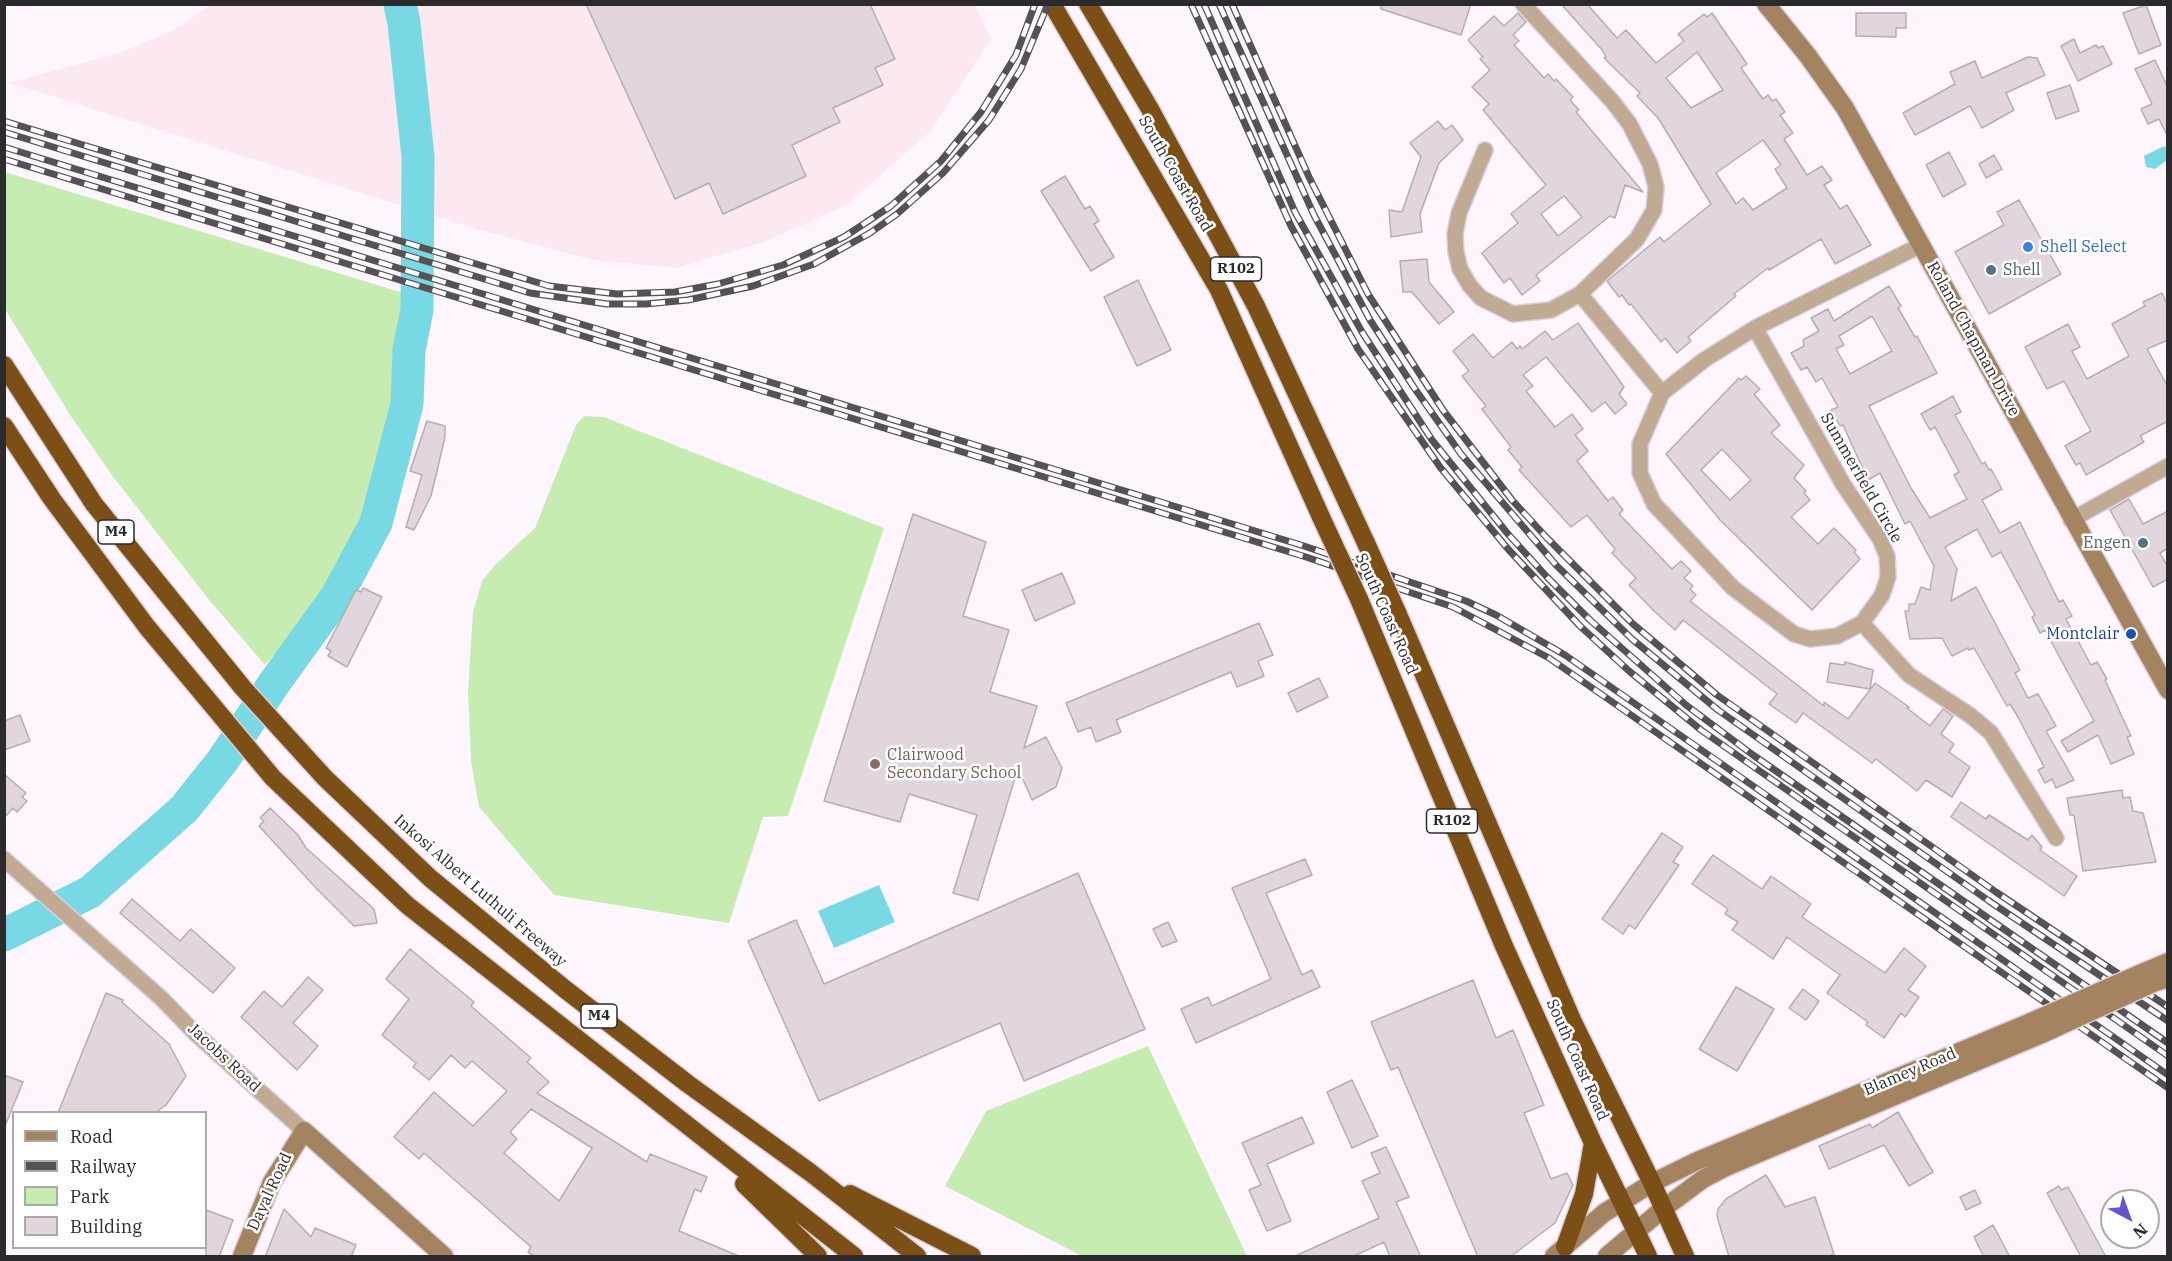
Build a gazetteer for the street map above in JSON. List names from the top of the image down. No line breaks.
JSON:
{"streets":{"highway":["South Coast Road","R102","M4","Inkosi Albert Luthuli Freeway"],"street":["Roland Chapman Drive","Summerfield Circle","Jacobs Road","Blamey Road","Dayal Road"]},"crossings":[["South Coast Road","Blamey Road"],["Roland Chapman Drive","Summerfield Circle"],["Jacobs Road","Dayal Road"]],"places":["Shell Select","Shell","Engen","Montclair","Clairwood Secondary School"],"legend":["Road","Railway","Park","Building"],"north":"bottom right"}
